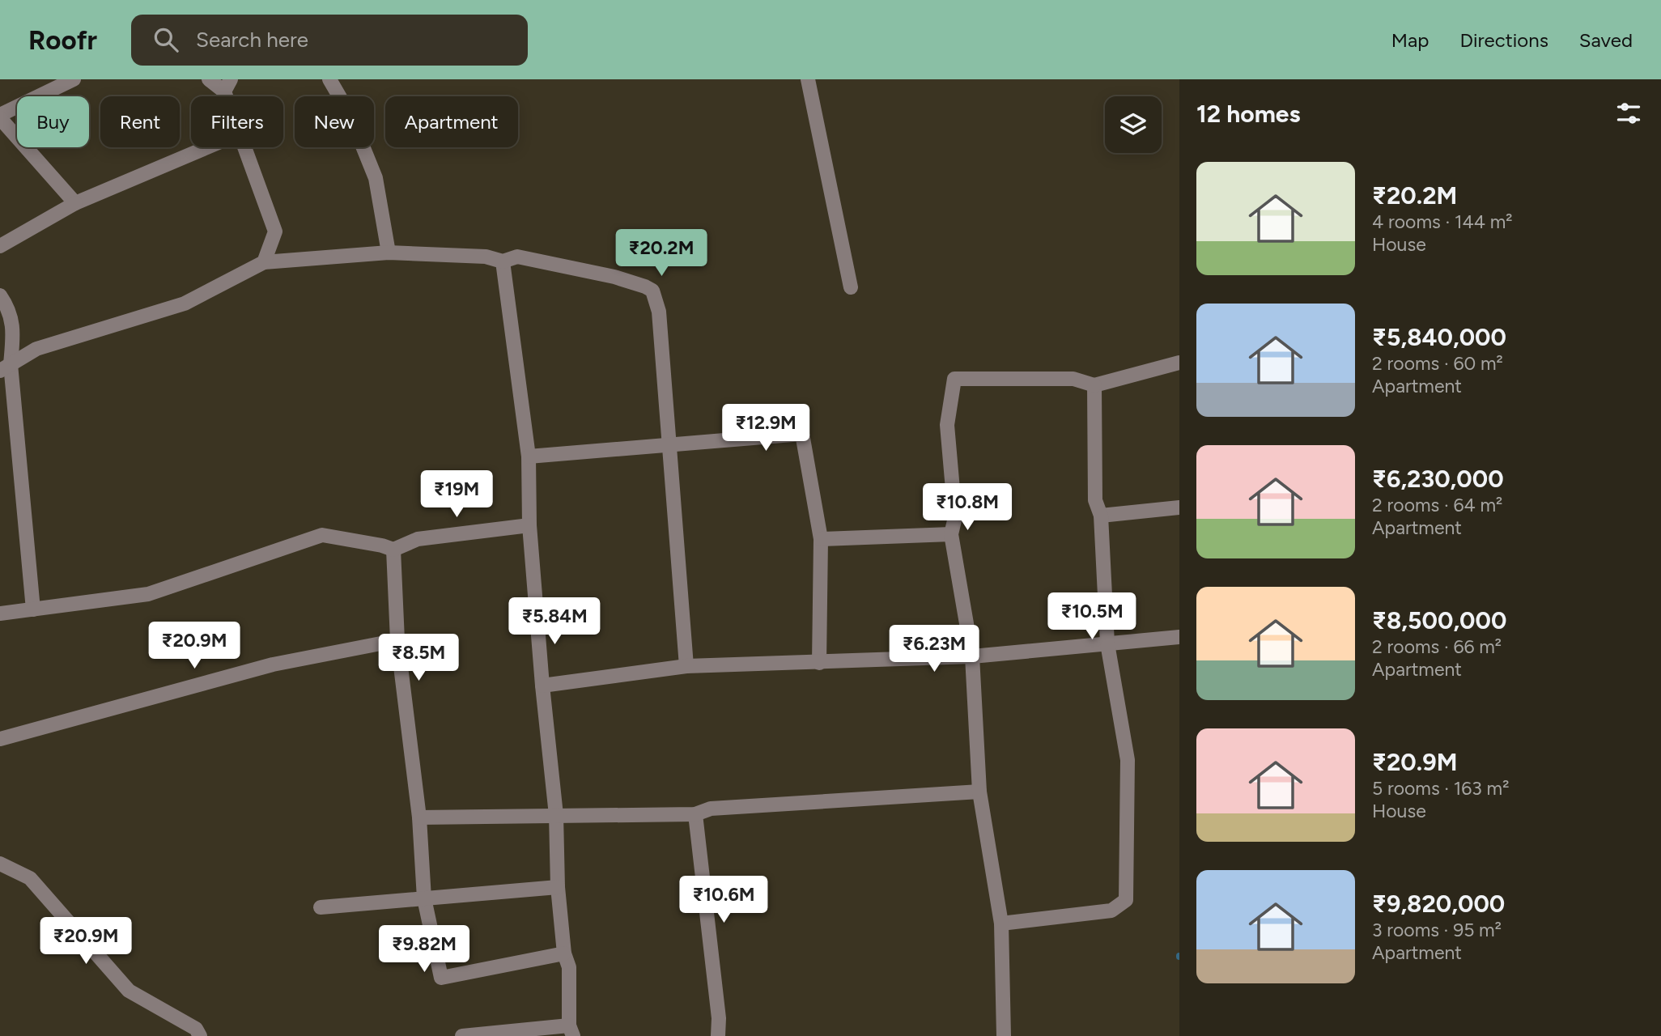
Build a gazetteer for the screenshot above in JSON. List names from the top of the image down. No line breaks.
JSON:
{"page":{"header":"Roofr","search":"Search here","nav":["Map","Directions","Saved"],"heading":"12 homes","chip":["Buy","Rent","Filters","New","Apartment"],"list":[{"name":"₹20.2M","note":"4 rooms · 144 m² · House"},{"name":"₹5,840,000","note":"2 rooms · 60 m² · Apartment"},{"name":"₹6,230,000","note":"2 rooms · 64 m² · Apartment"},{"name":"₹8,500,000","note":"2 rooms · 66 m² · Apartment"},{"name":"₹20.9M","note":"5 rooms · 163 m² · House"},{"name":"₹9,820,000","note":"3 rooms · 95 m² · Apartment"}],"price":["₹20.2M","₹12.9M","₹19M","₹10.8M","₹10.5M","₹5.84M","₹20.9M","₹6.23M","₹8.5M","₹10.6M","₹20.9M","₹9.82M"]}}
